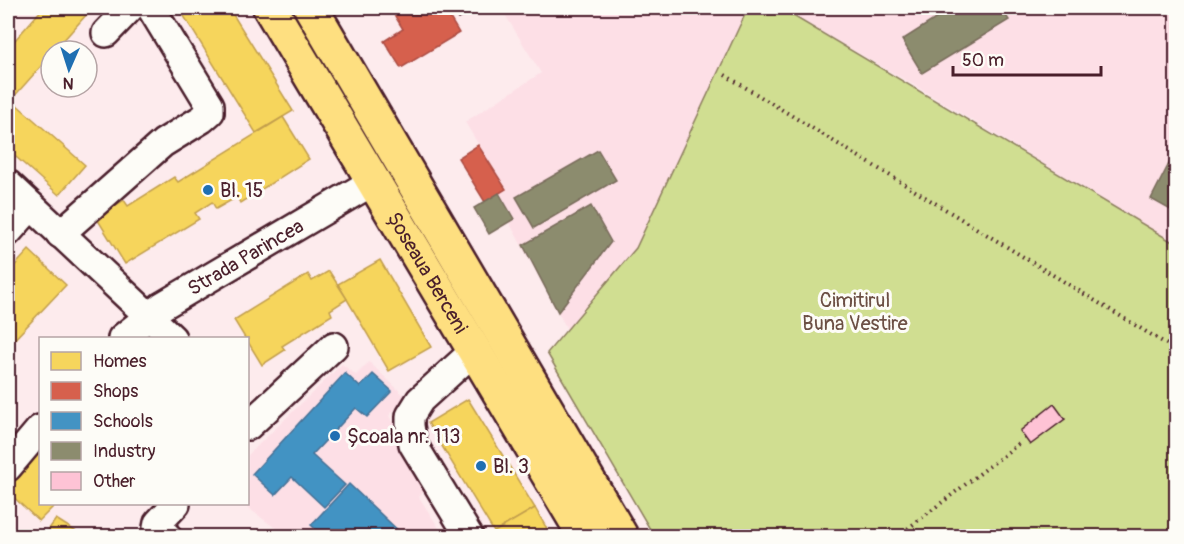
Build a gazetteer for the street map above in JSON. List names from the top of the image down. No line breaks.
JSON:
{"streets":{"main road":["Șoseaua Berceni"],"street":["Strada Parincea"]},"crossings":[["Strada Parincea","Șoseaua Berceni"]],"parks":["Cimitirul Buna Vestire"],"places":["Bl. 15","Școala nr. 113","Bl. 3"],"legend":["Homes","Shops","Schools","Industry","Other"],"scale_bar":"50 m","north":"bottom"}
